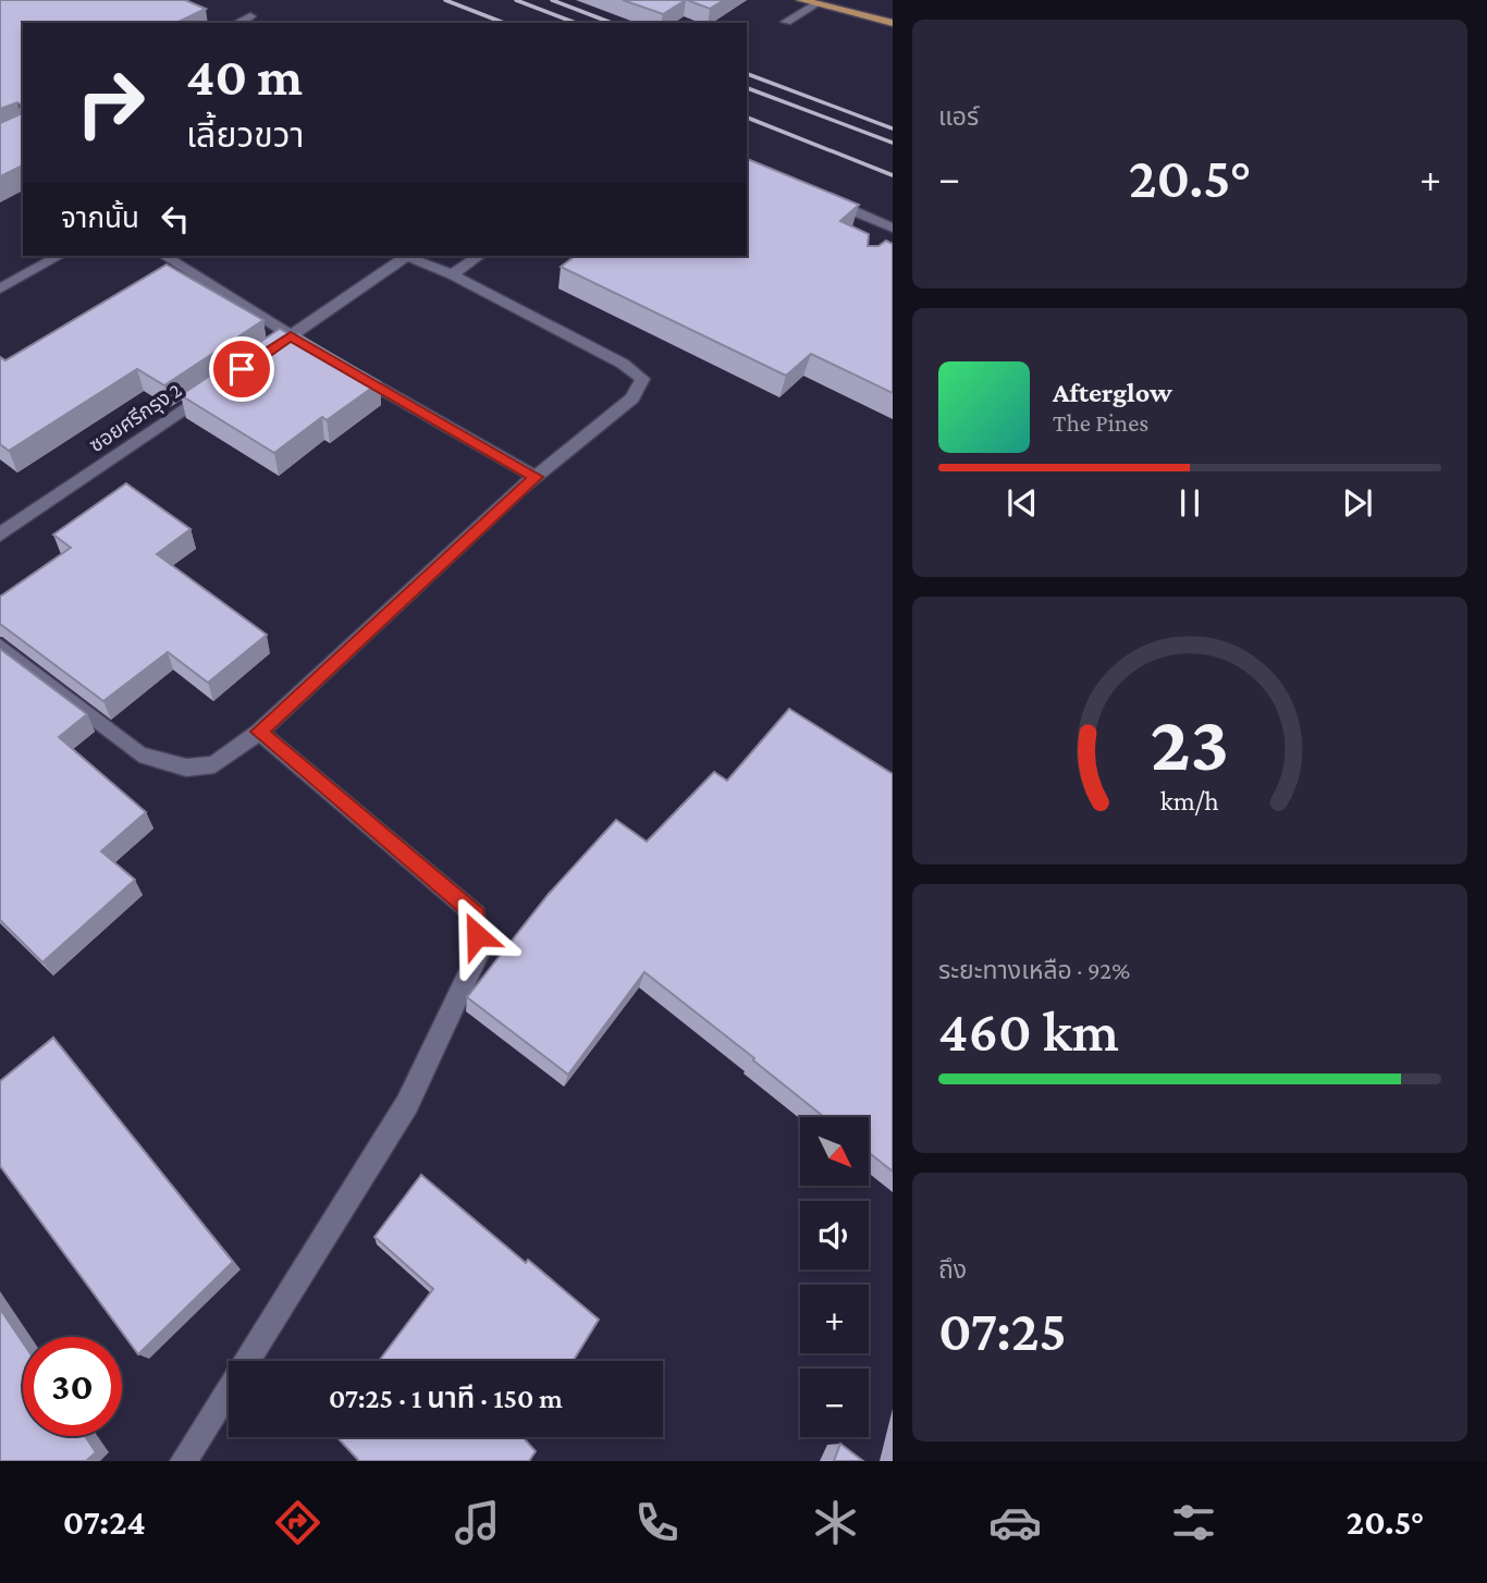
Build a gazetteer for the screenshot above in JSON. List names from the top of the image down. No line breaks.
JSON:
{"streets":{"street":["ซอยศรีกรุง 2"]},"north":"bottom right","page":{"tile":["แอร์",["ระยะทางเหลือ · 92%","460 km"],["ถึง","07:25"]],"turn":["40 m","เลี้ยวขวา"],"heat":["−","20.5°","+"],"then":"จากนั้น","song":["Afterglow","The Pines"],"map_buttons":["+","−"],"limit":"30","trip":"07:25 · 1 นาที · 150 m","tabs":["07:24","20.5°"],"gauge":["23","km/h"]}}
